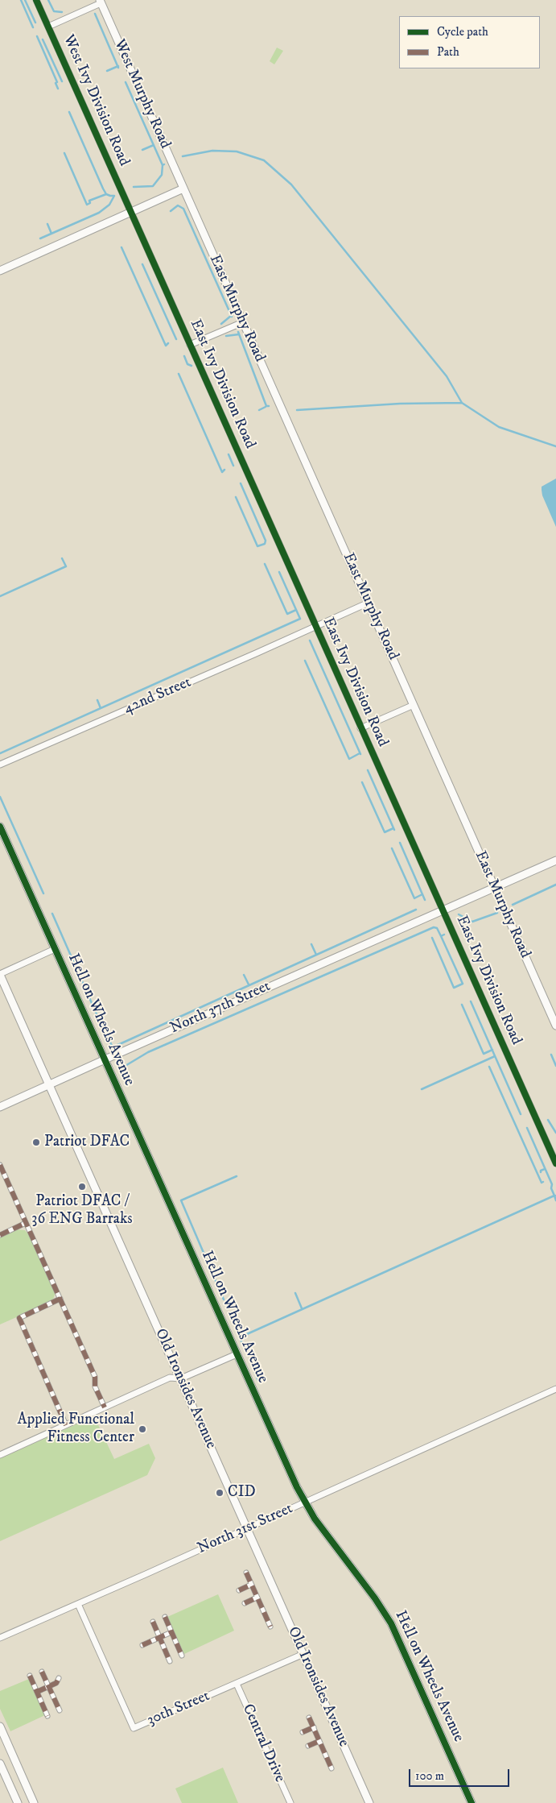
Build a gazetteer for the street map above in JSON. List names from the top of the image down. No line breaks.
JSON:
{"streets":{"street":["West Murphy Road","West Ivy Division Road","East Murphy Road","East Ivy Division Road","42nd Street","North 37th Street","Hell on Wheels Avenue","Old Ironsides Avenue","North 31st Street","30th Street","Central Drive"]},"crossings":[["West Murphy Road","East Murphy Road"],["West Ivy Division Road","East Ivy Division Road"],["East Murphy Road","42nd Street"],["East Murphy Road","North 37th Street"],["East Ivy Division Road","42nd Street"],["East Ivy Division Road","North 37th Street"],["North 37th Street","Hell on Wheels Avenue"],["North 37th Street","Old Ironsides Avenue"],["Hell on Wheels Avenue","North 31st Street"],["Old Ironsides Avenue","North 31st Street"],["Old Ironsides Avenue","30th Street"],["North 31st Street","30th Street"],["30th Street","Central Drive"]],"places":["Patriot DFAC","Patriot DFAC / 36 ENG Barraks","Applied Functional Fitness Center","CID"],"legend":["Cycle path","Path"],"scale_bar":"100 m"}
